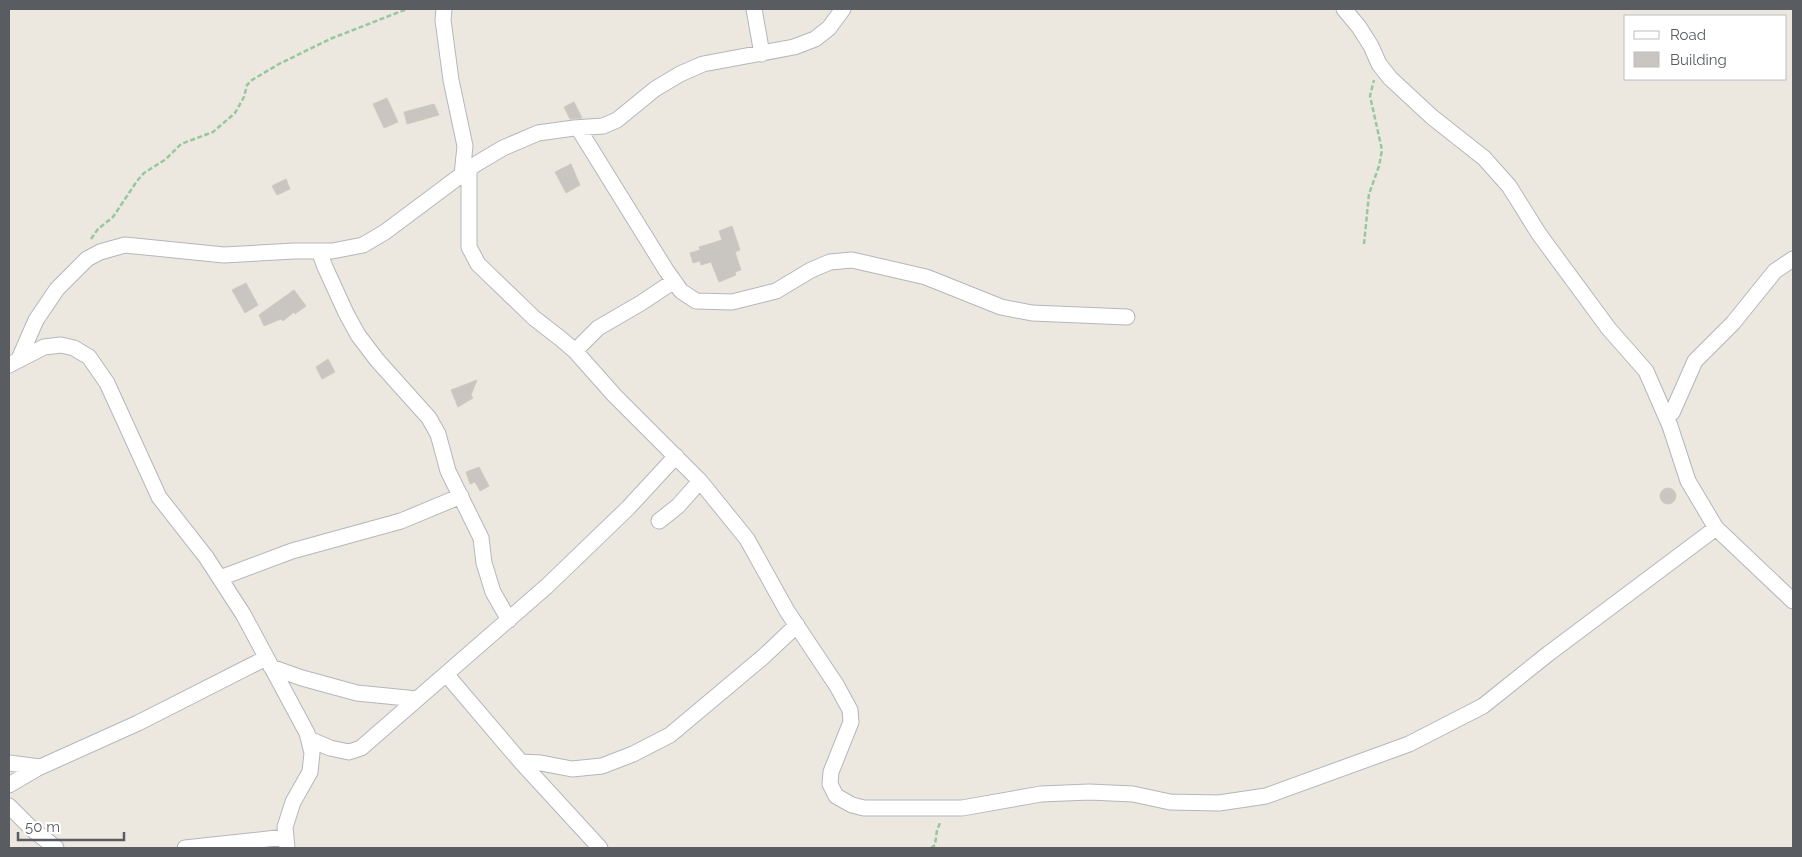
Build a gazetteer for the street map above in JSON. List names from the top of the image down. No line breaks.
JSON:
{"legend":["Road","Building"],"scale_bar":"50 m"}
